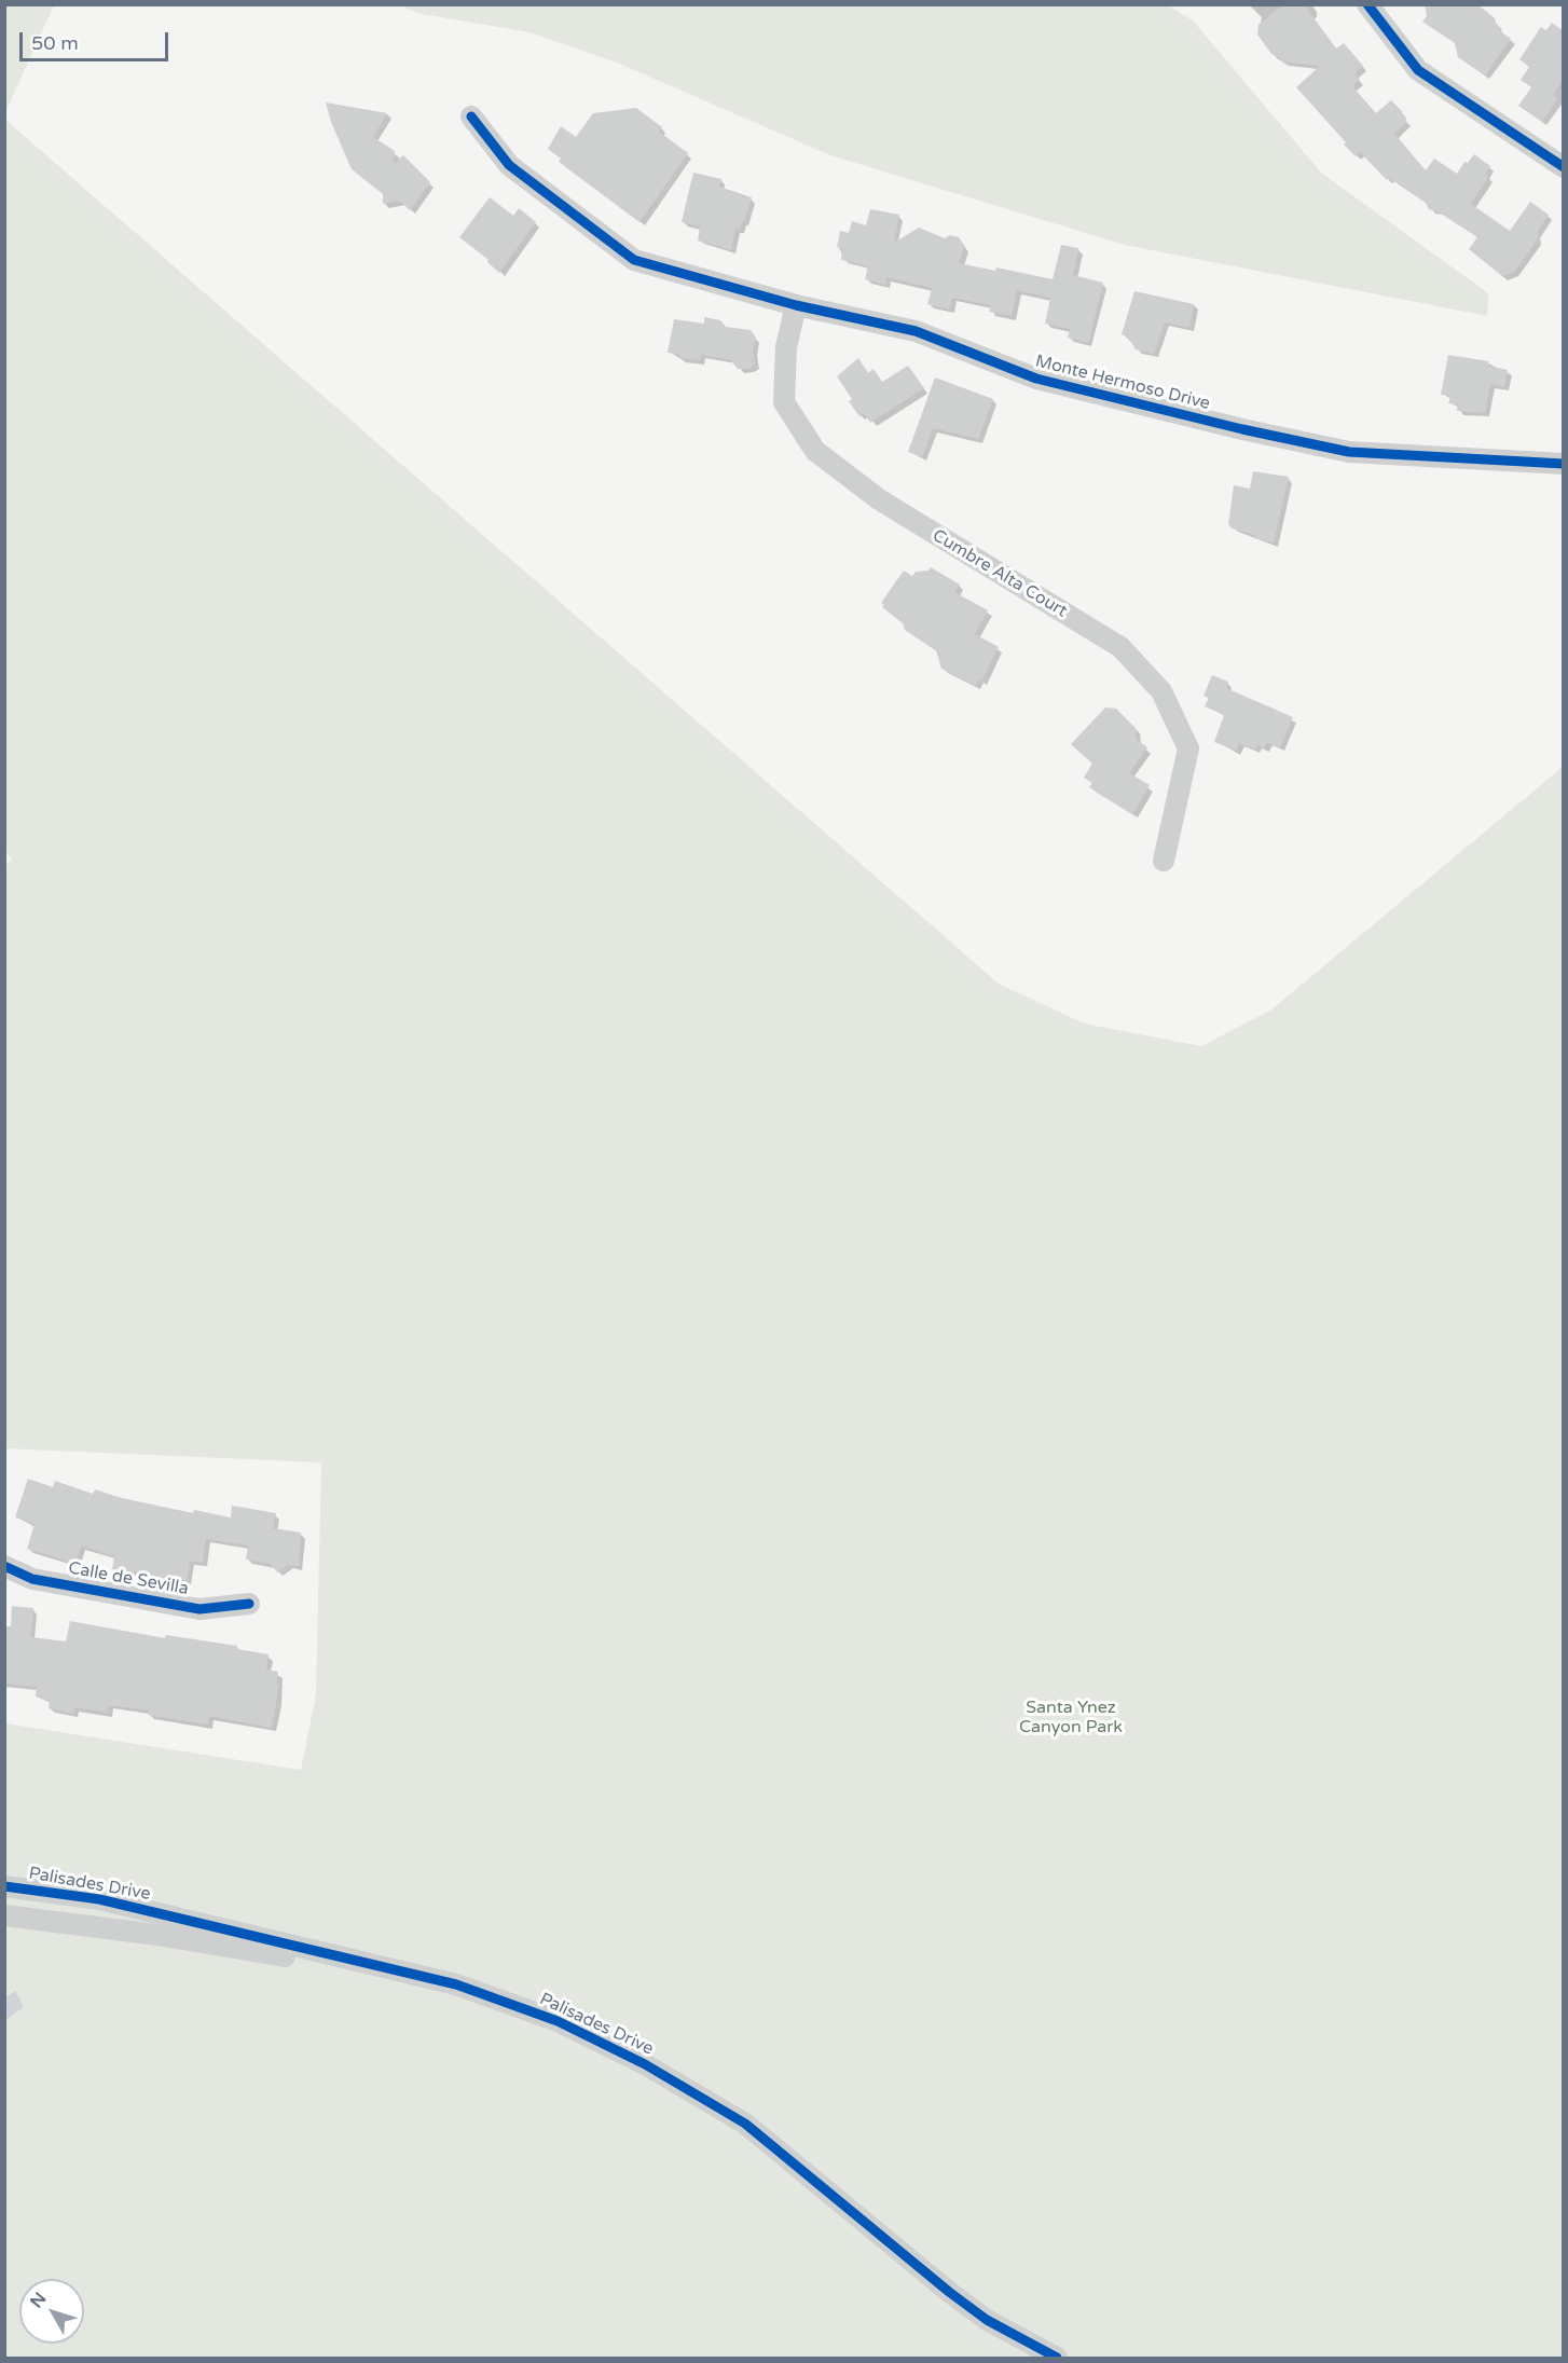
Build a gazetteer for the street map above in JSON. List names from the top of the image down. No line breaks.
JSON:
{"streets":{"street":["Monte Hermoso Drive","Cumbre Alta Court","Calle de Sevilla","Palisades Drive"]},"crossings":[["Monte Hermoso Drive","Cumbre Alta Court"]],"parks":["Santa Ynez Canyon Park"],"scale_bar":"50 m","north":"top left"}
